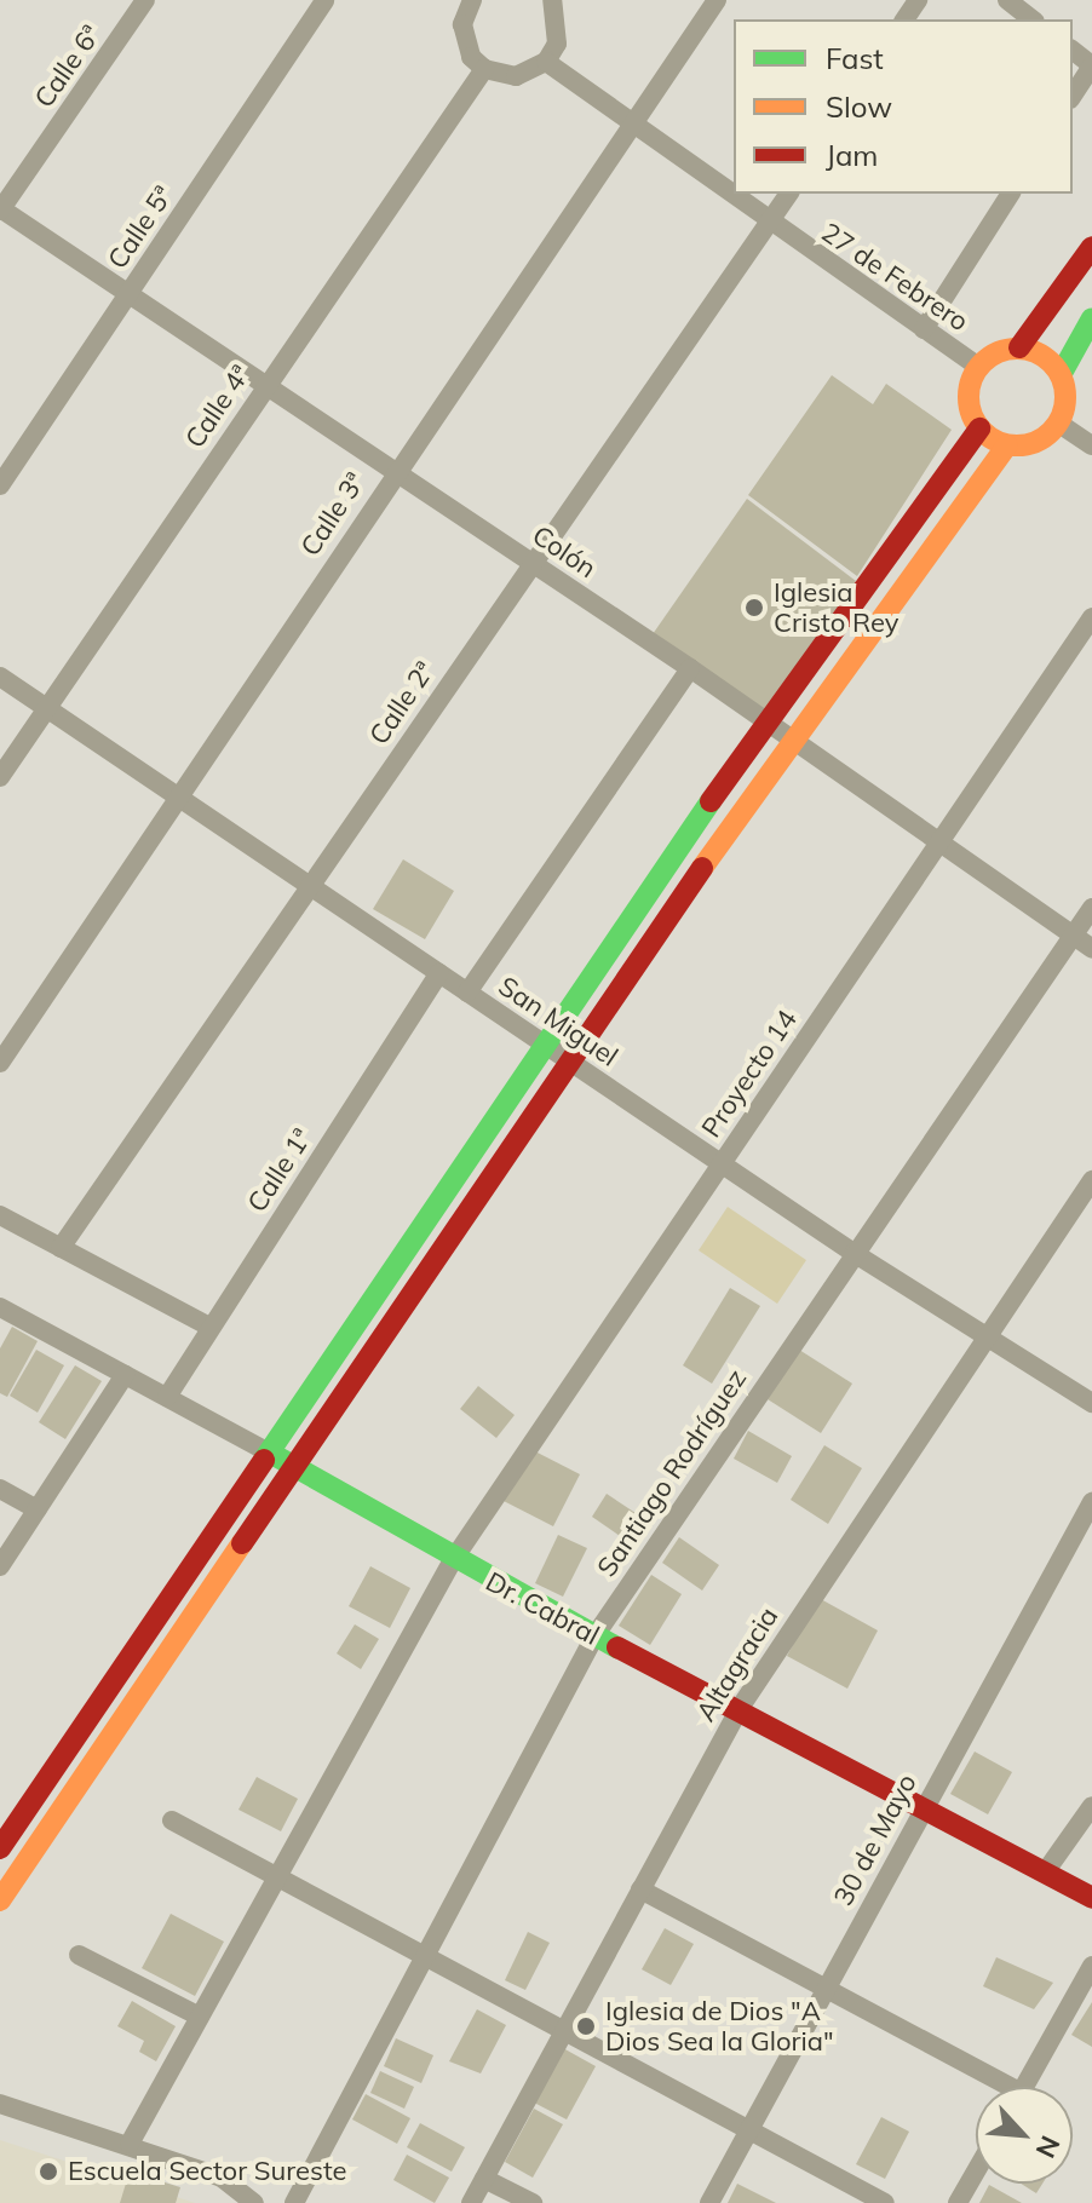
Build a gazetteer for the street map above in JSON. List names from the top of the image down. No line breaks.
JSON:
{"streets":{"main road":["Dr. Cabral"],"street":["Calle 6ª","Calle 5ª","27 de Febrero","Calle 4ª","Calle 3ª","Colón","Calle 2ª","San Miguel","Proyecto 14","Calle 1ª","Santiago Rodríguez","Altagracia","30 de Mayo"]},"crossings":[["Calle 6ª","Colón"],["Calle 5ª","Colón"],["27 de Febrero","Calle 3ª"],["27 de Febrero","Calle 2ª"],["Calle 4ª","Colón"],["Calle 4ª","San Miguel"],["Calle 3ª","Colón"],["Calle 3ª","San Miguel"],["Colón","Calle 2ª"],["Colón","Proyecto 14"],["Colón","Santiago Rodríguez"],["Calle 2ª","San Miguel"],["San Miguel","Proyecto 14"],["San Miguel","Calle 1ª"],["San Miguel","Santiago Rodríguez"],["San Miguel","Altagracia"],["Proyecto 14","Dr. Cabral"],["Calle 1ª","Dr. Cabral"],["Santiago Rodríguez","Dr. Cabral"],["Dr. Cabral","Altagracia"],["Dr. Cabral","30 de Mayo"]],"places":["Iglesia Cristo Rey","Iglesia de Dios \"A Dios Sea la Gloria\"","Escuela Sector Sureste"],"legend":["Fast","Slow","Jam"],"north":"bottom right"}
